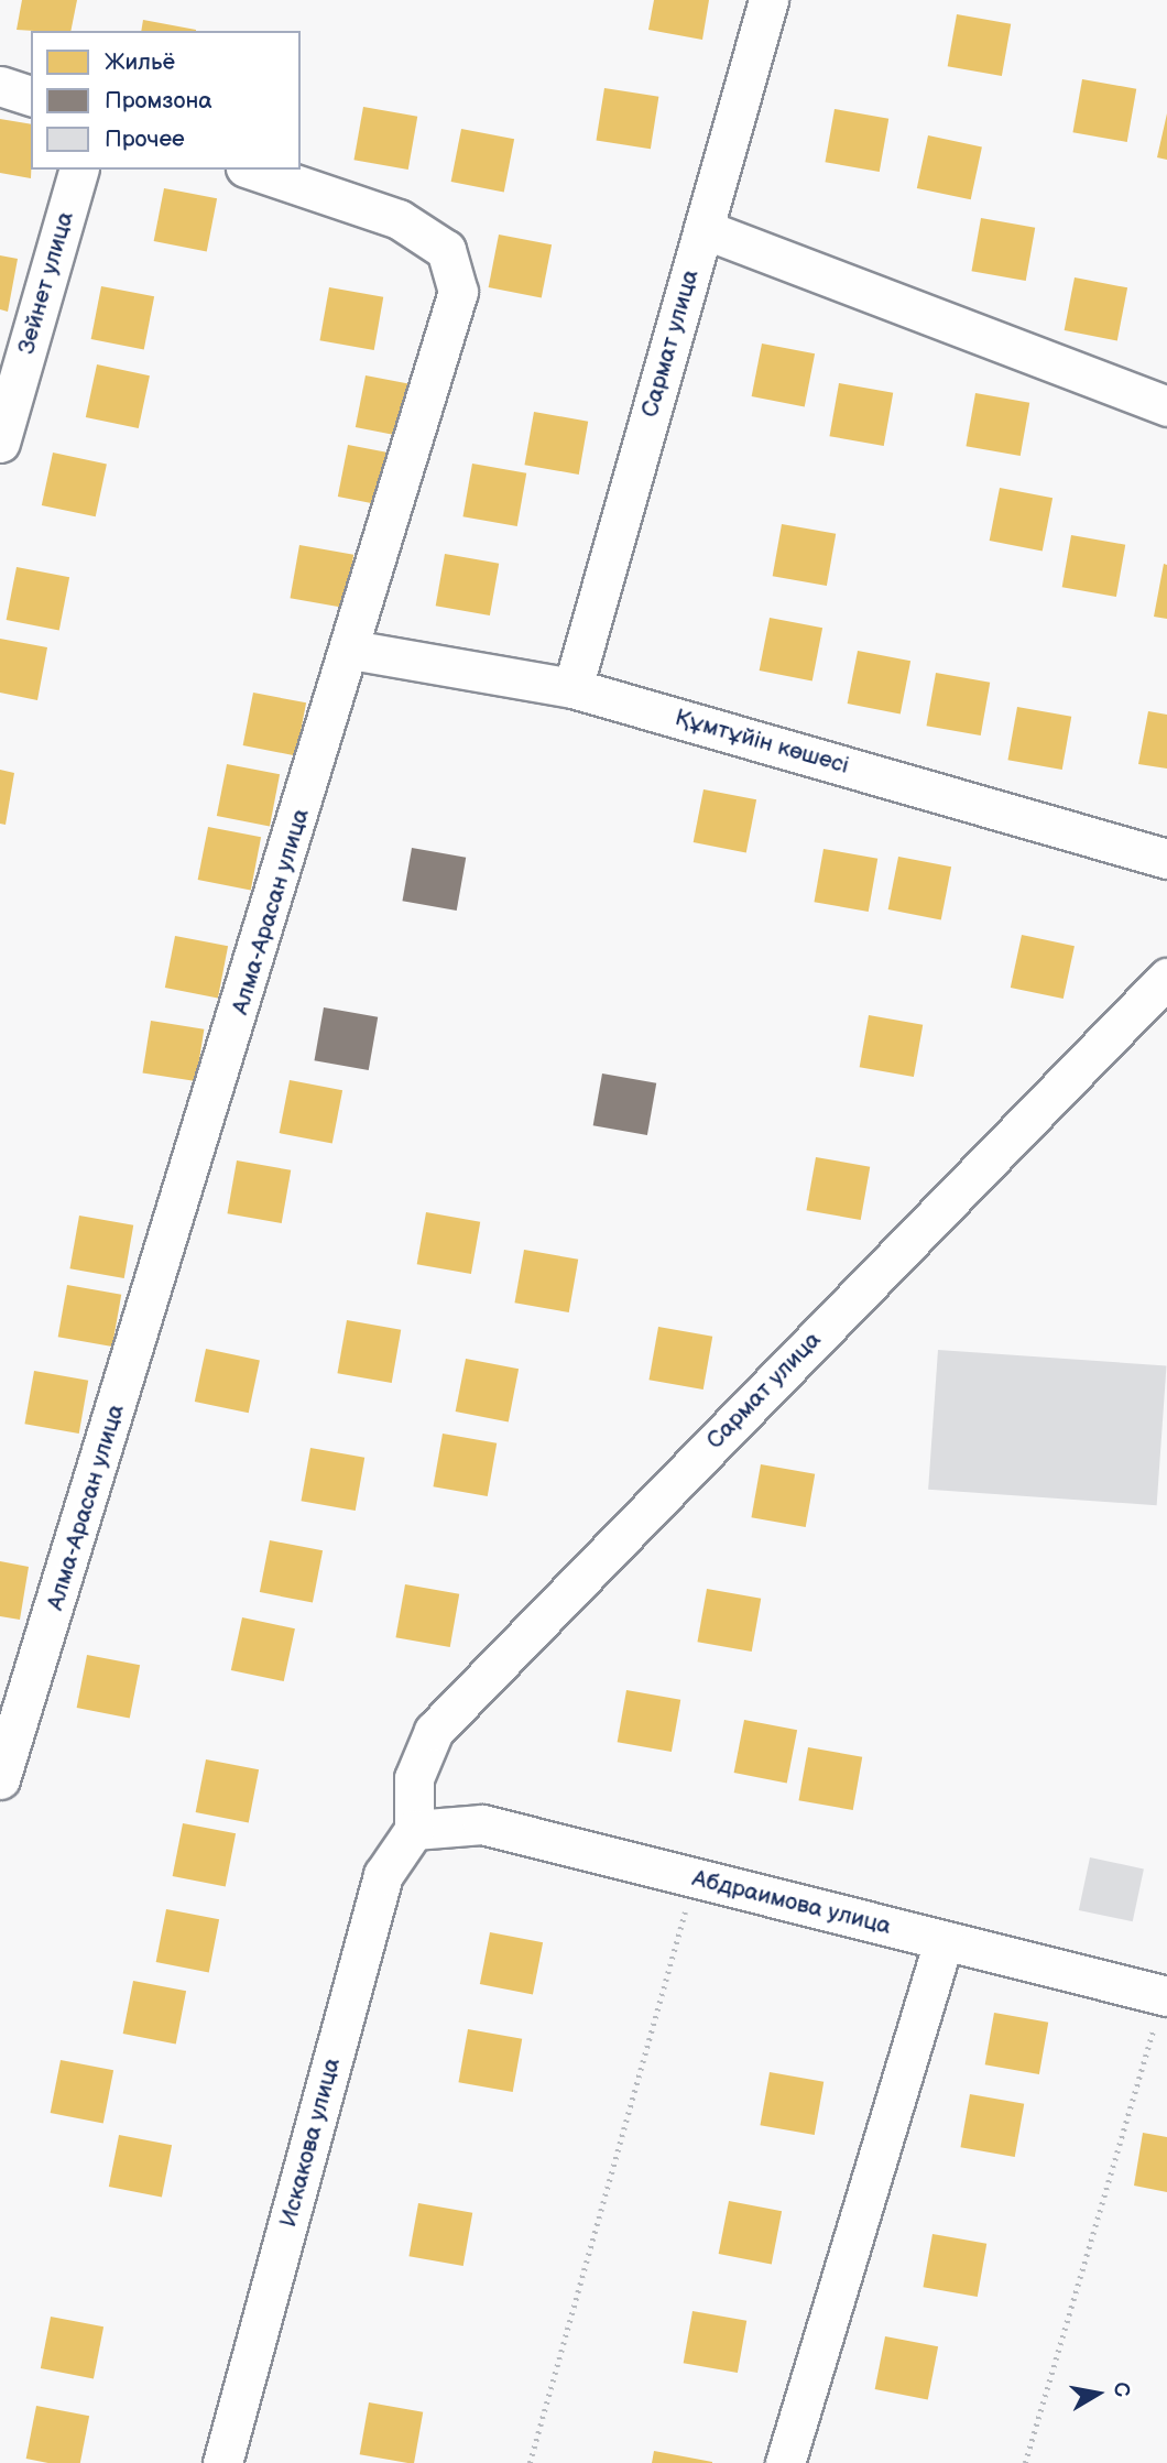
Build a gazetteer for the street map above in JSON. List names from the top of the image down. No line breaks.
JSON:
{"streets":{"street":["Зейнет улица","Сармат улица","Құмтұйiн көшесі","Алма-Арасан улица","Абдраимова улица","Искакова улица"]},"crossings":[["Сармат улица","Құмтұйiн көшесі"],["Сармат улица","Абдраимова улица"],["Сармат улица","Искакова улица"],["Құмтұйiн көшесі","Алма-Арасан улица"],["Абдраимова улица","Искакова улица"]],"legend":["Жильё","Промзона","Прочее"],"north":"right"}
